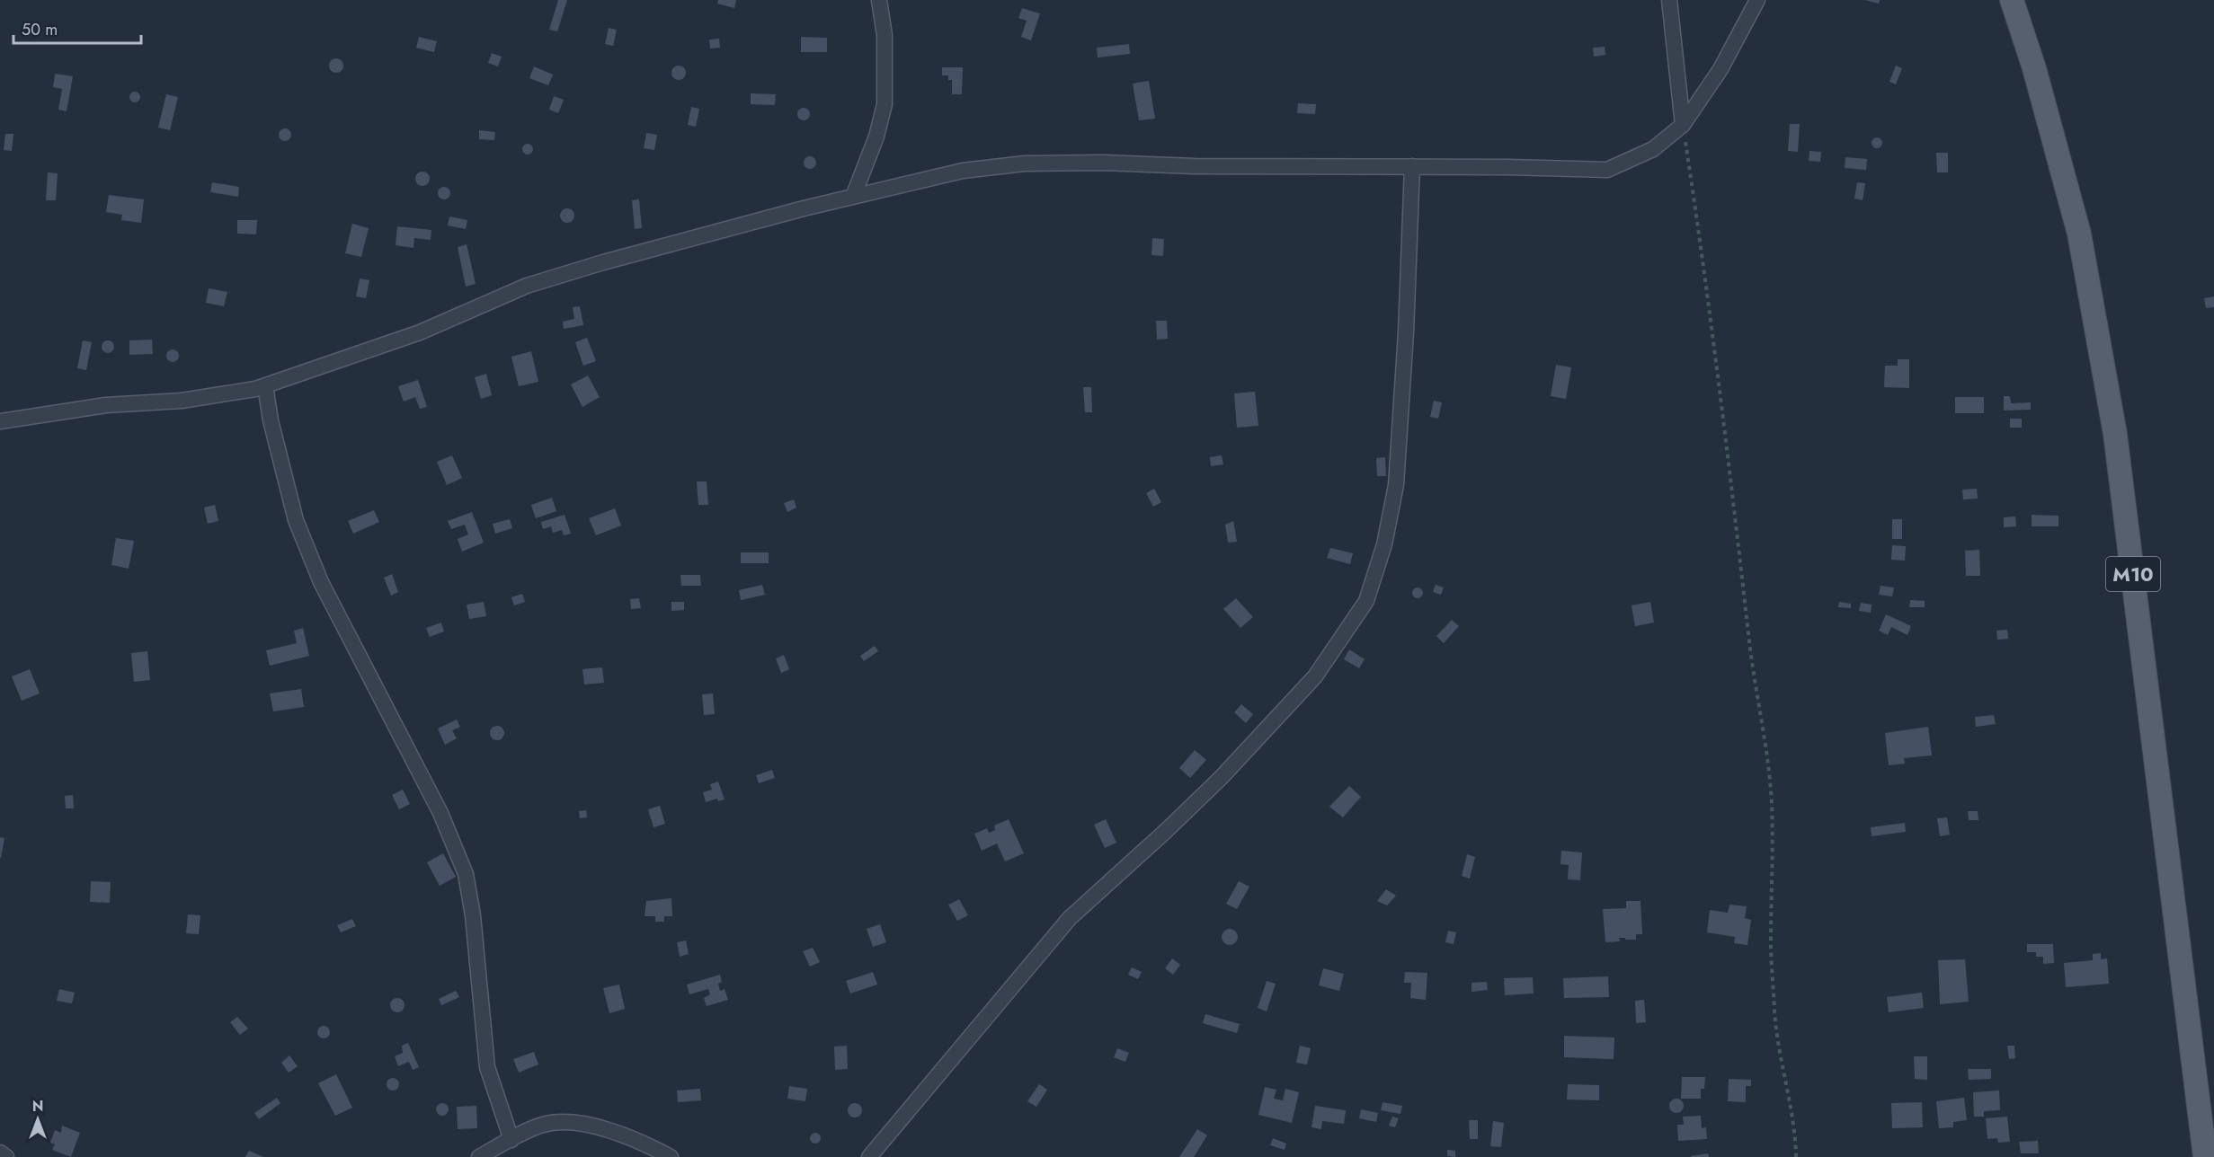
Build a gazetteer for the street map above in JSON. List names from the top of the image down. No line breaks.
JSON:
{"streets":{"main road":["M10"]},"scale_bar":"50 m","north":"top"}
